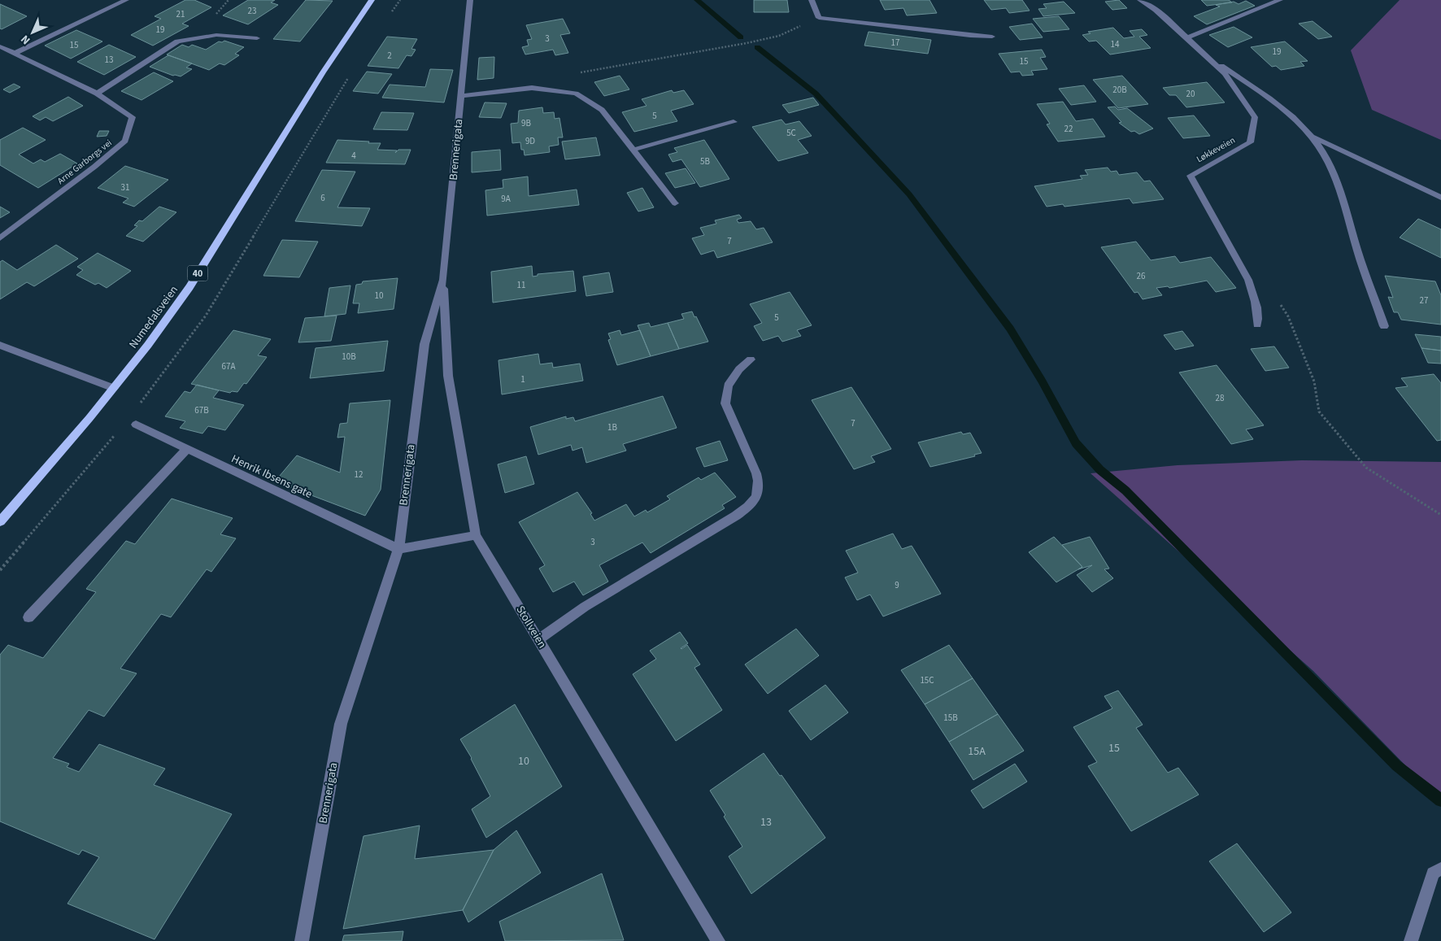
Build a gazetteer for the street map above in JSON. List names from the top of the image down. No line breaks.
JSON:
{"streets":{"main road":["40","Numedalsveien"],"street":["Brennerigata","Løkkeveien","Arne Garborgs vei","Henrik Ibsens gate","Stollveien"]},"crossings":[["Brennerigata","Henrik Ibsens gate"],["Brennerigata","Stollveien"]],"house_numbers":["23","21","19","3","17","14","15","19","2","13","15","20B","20","5","9B","22","5C","9D","4","5B","31","6","9A","7","26","11","10","27","5","10B","67A","1","28","67B","7","1B","12","3","9","15C","15B","15","15A","10","13"],"north":"bottom left"}
